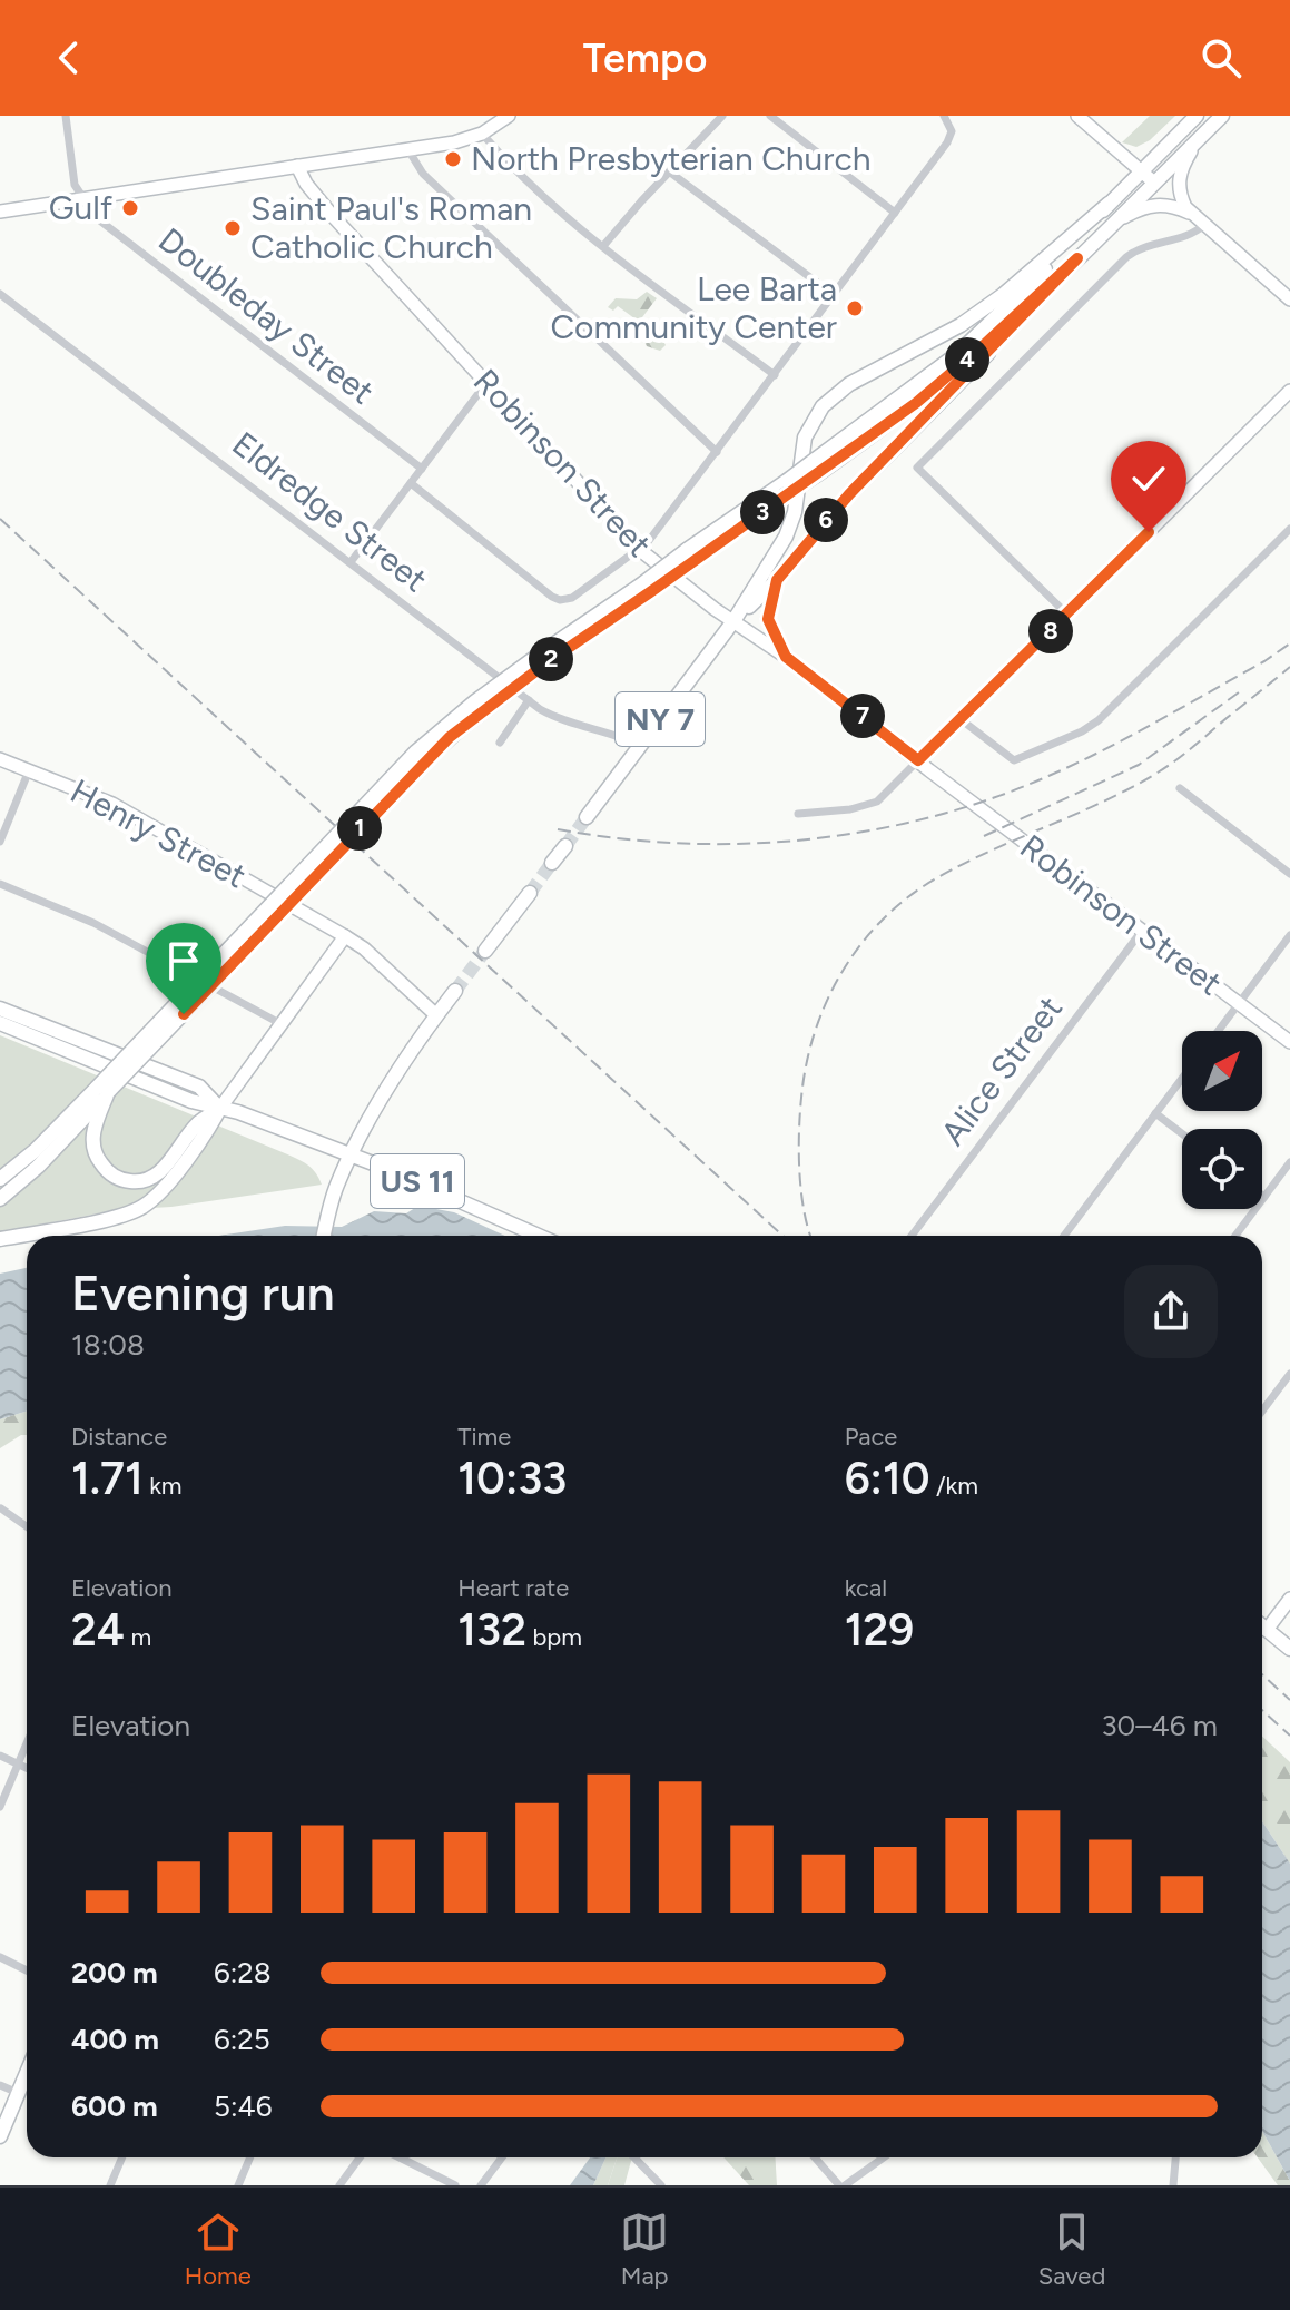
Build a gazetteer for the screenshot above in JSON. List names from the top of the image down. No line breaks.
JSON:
{"streets":{"main road":["NY 7","US 11"],"street":["Doubleday Street","Robinson Street","Eldredge Street","Henry Street","Alice Street"]},"crossings":[["Robinson Street","NY 7"],["Robinson Street","Alice Street"],["Eldredge Street","NY 7"]],"places":["North Presbyterian Church","Gulf","Saint Paul's Roman Catholic Church","Lee Barta Community Center"],"north":"top right","page":{"header":"Tempo","pins":["4","3","6","8","2","7","1"],"heading":["Evening run","18:08"],"stats":[["Distance","1.71 km"],["Time","10:33"],["Pace","6:10 /km"],["Elevation","24 m"],["Heart rate","132 bpm"],["kcal","129"]],"chart":["Elevation","30–46 m"],"list":[{"name":"200 m","note":"6:28"},{"name":"400 m","note":"6:25"},{"name":"600 m","note":"5:46"}],"tabs":["Home","Map","Saved"]}}
